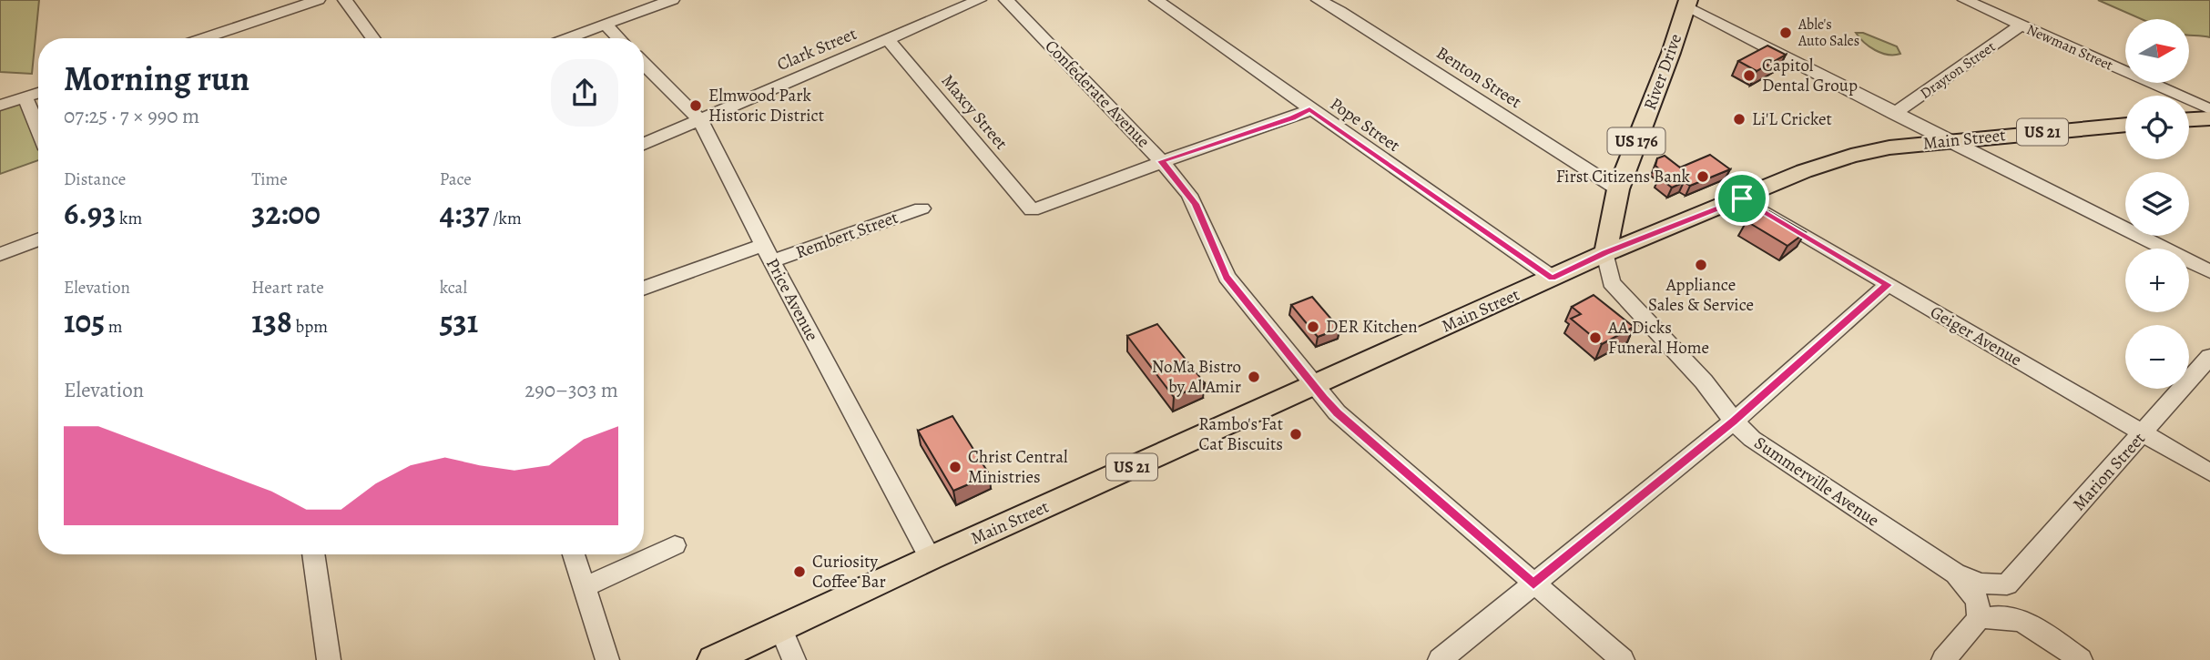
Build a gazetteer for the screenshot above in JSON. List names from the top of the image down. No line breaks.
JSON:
{"streets":{"main road":["River Drive","US 21","Main Street","US 176"],"street":["Newman Street","Clark Street","Drayton Street","Benton Street","Confederate Avenue","Maxcy Street","Pope Street","Rembert Street","Price Avenue","Geiger Avenue","Marion Street","Summerville Avenue"]},"crossings":[["Newman Street","Drayton Street"],["Clark Street","Maxcy Street"],["Clark Street","Price Avenue"],["River Drive","Benton Street"],["River Drive","Main Street"],["River Drive","Summerville Avenue"],["Confederate Avenue","Maxcy Street"],["Confederate Avenue","Main Street"],["Pope Street","Main Street"],["Main Street","Price Avenue"],["Main Street","Geiger Avenue"],["Main Street","Summerville Avenue"],["Rembert Street","Price Avenue"],["Geiger Avenue","Marion Street"]],"places":["Able's Auto Sales","Capitol Dental Group","Elmwood Park Historic District","Li'L Cricket","First Citizens Bank","Appliance Sales & Service","DER Kitchen","AA Dicks Funeral Home","NoMa Bistro by Al Amir","Rambo's Fat Cat Biscuits","Christ Central Ministries","Curiosity Coffee Bar"],"north":"right","page":{"map_buttons":["+","−"],"heading":["Morning run","07:25 · 7 × 990 m"],"stats":[["Distance","6.93 km"],["Time","32:00"],["Pace","4:37 /km"],["Elevation","105 m"],["Heart rate","138 bpm"],["kcal","531"]],"chart":["Elevation","290–303 m"]}}
